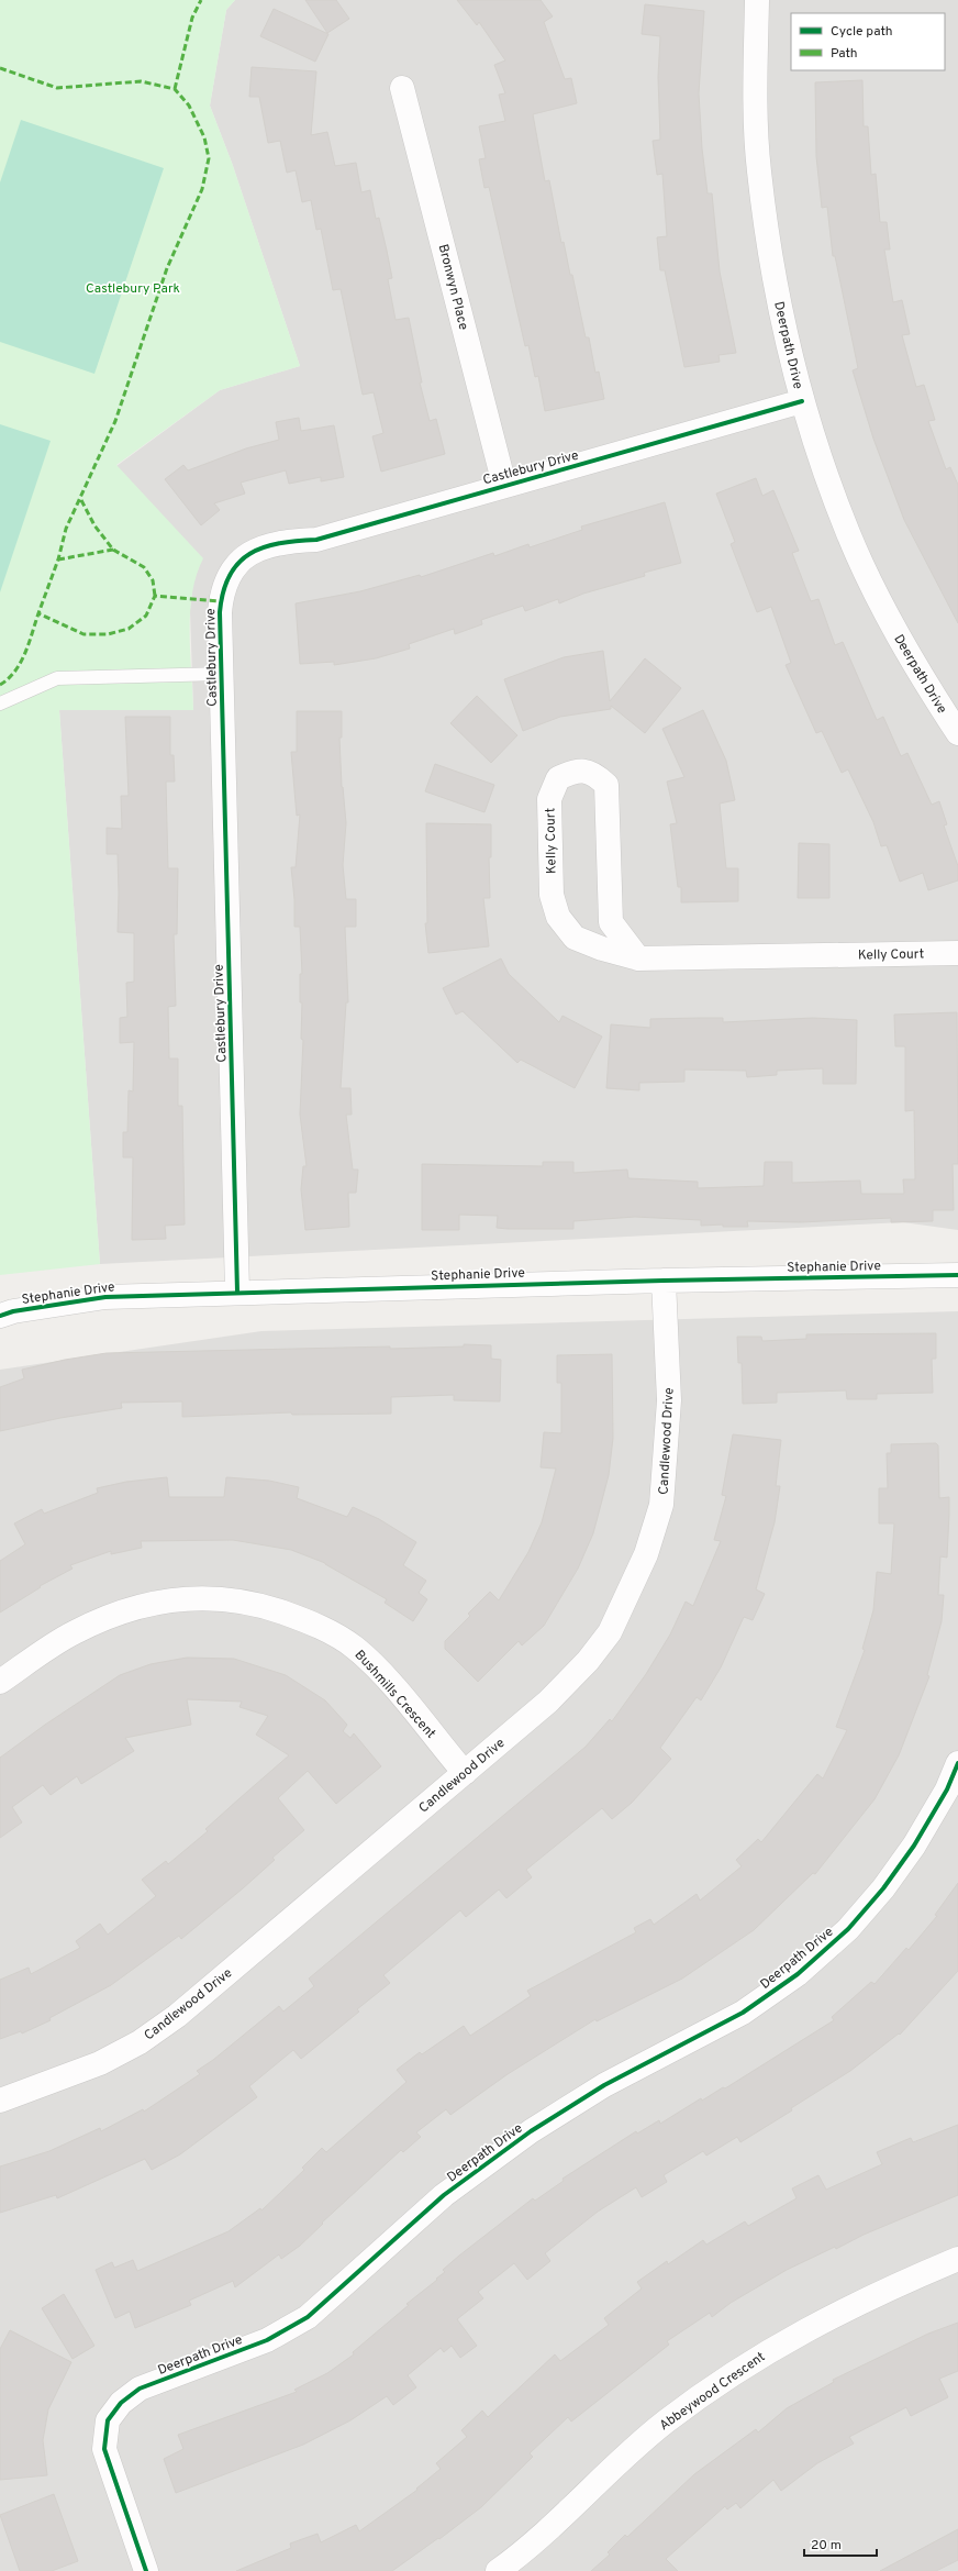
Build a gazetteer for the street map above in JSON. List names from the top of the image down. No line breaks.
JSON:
{"streets":{"street":["Bronwyn Place","Deerpath Drive","Castlebury Drive","Kelly Court","Stephanie Drive","Candlewood Drive","Bushmills Crescent","Abbeywood Crescent"]},"crossings":[["Bronwyn Place","Castlebury Drive"],["Deerpath Drive","Castlebury Drive"],["Castlebury Drive","Stephanie Drive"],["Stephanie Drive","Candlewood Drive"],["Candlewood Drive","Bushmills Crescent"]],"parks":["Castlebury Park"],"legend":["Cycle path","Path"],"scale_bar":"20 m"}
